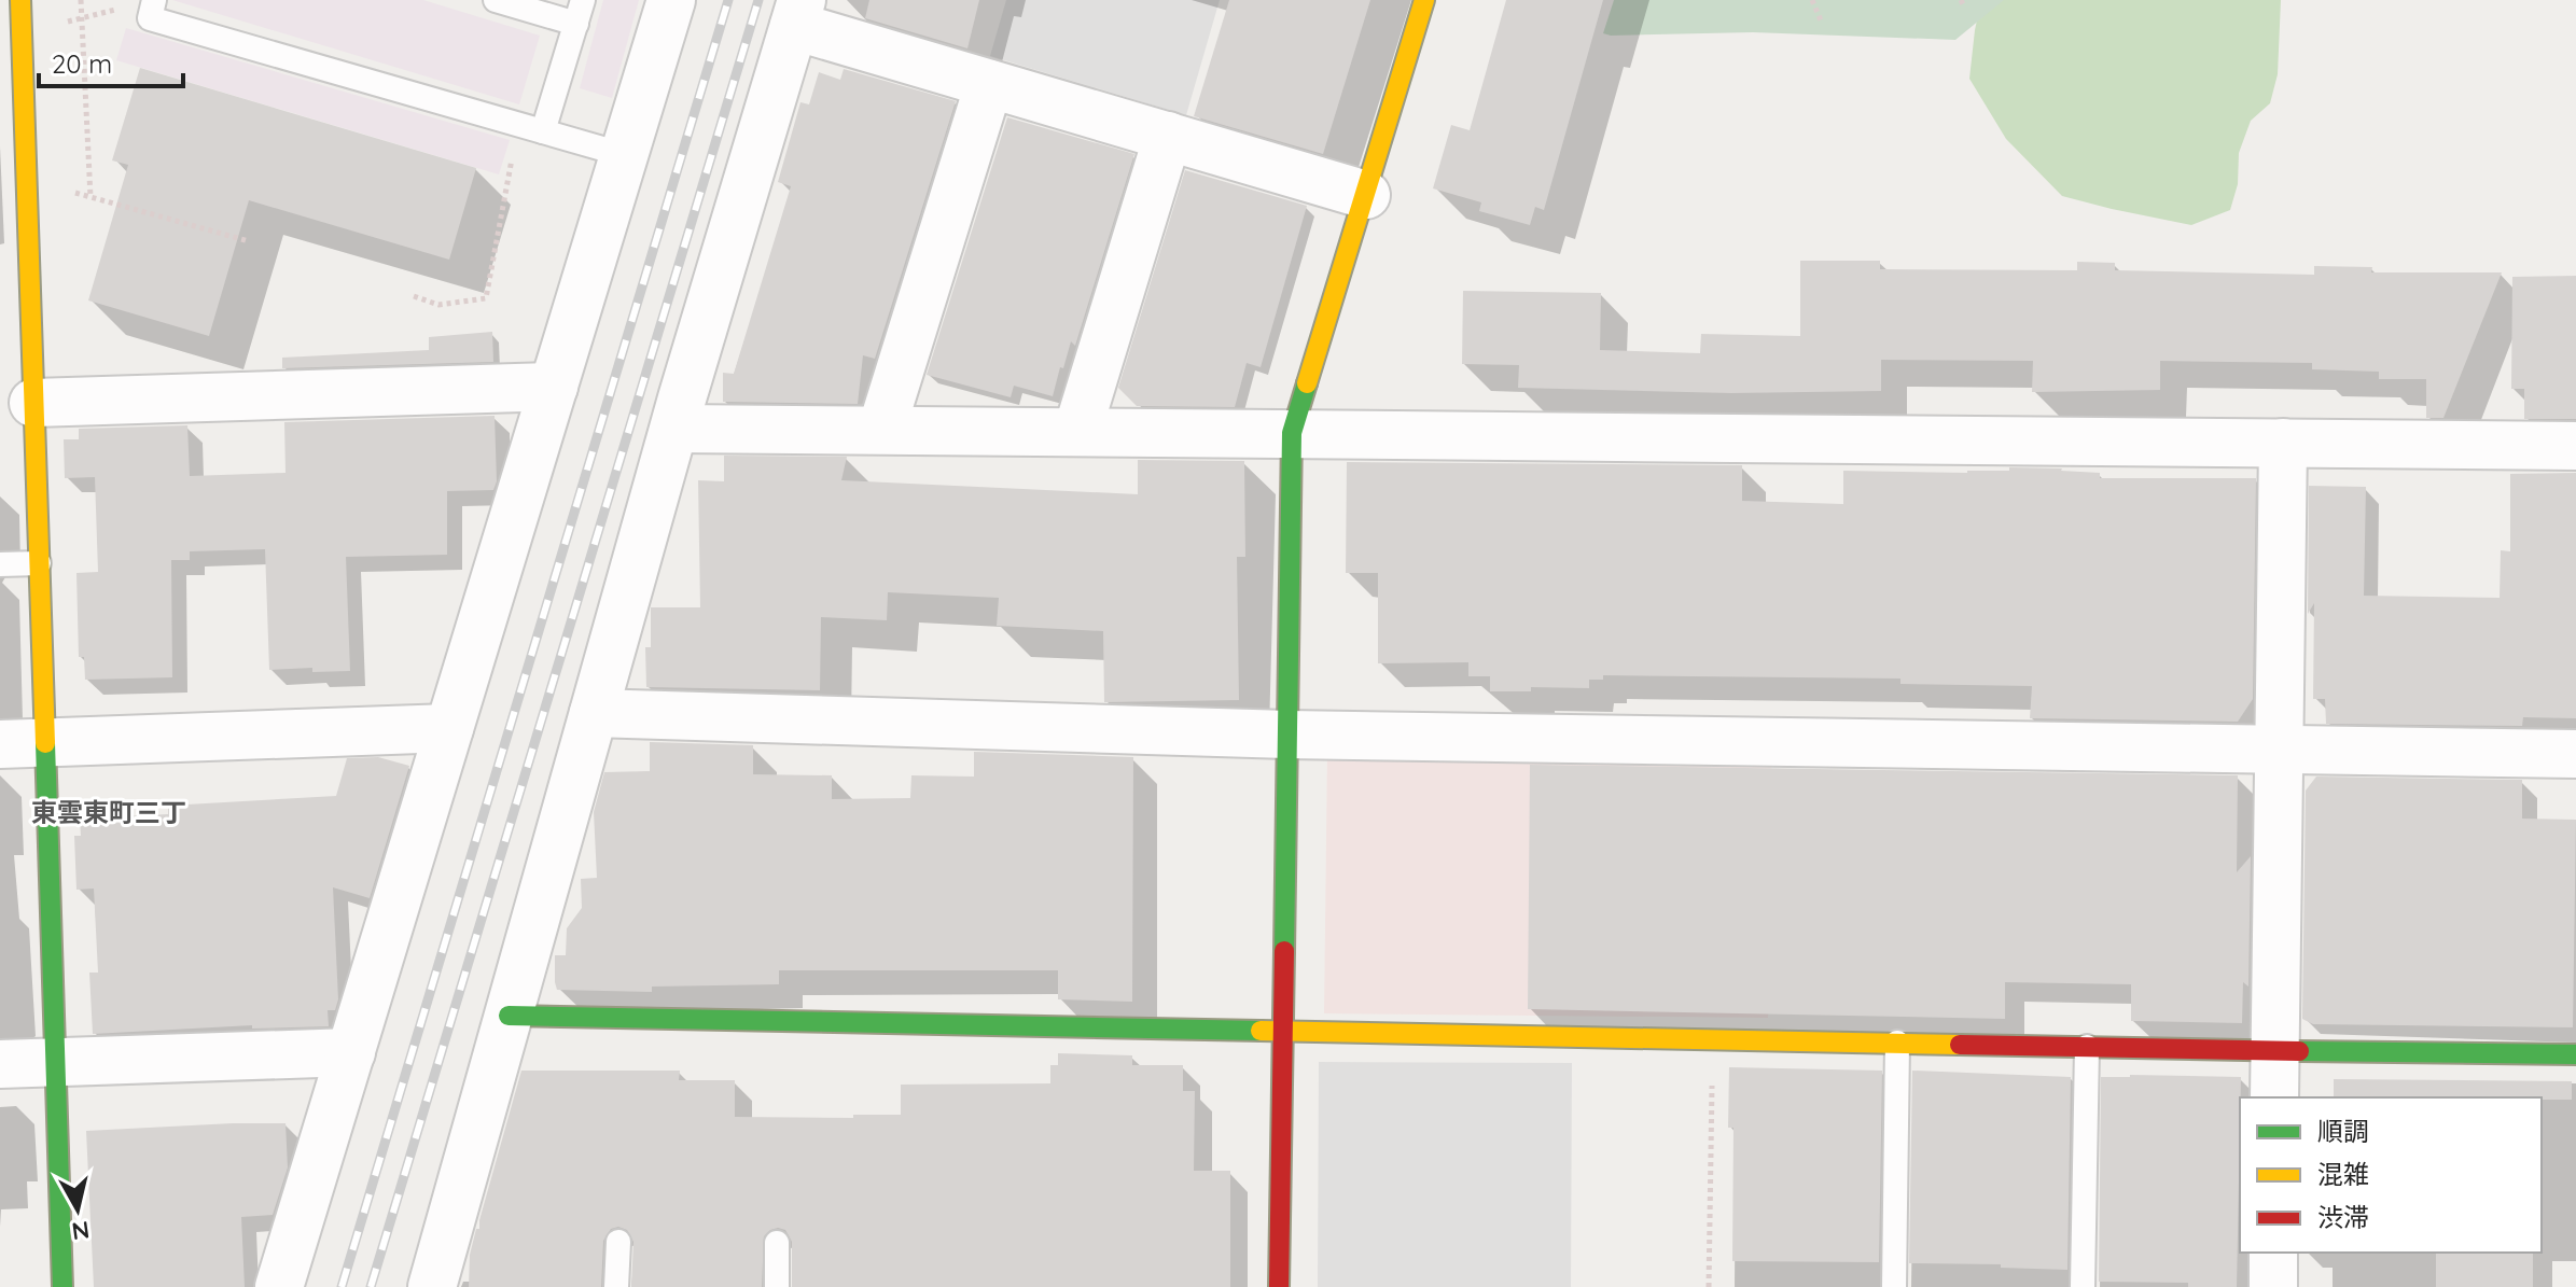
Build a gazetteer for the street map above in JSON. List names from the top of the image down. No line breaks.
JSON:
{"districts":["東雲東町三丁"],"legend":["順調","混雑","渋滞"],"scale_bar":"20 m","north":"bottom"}
